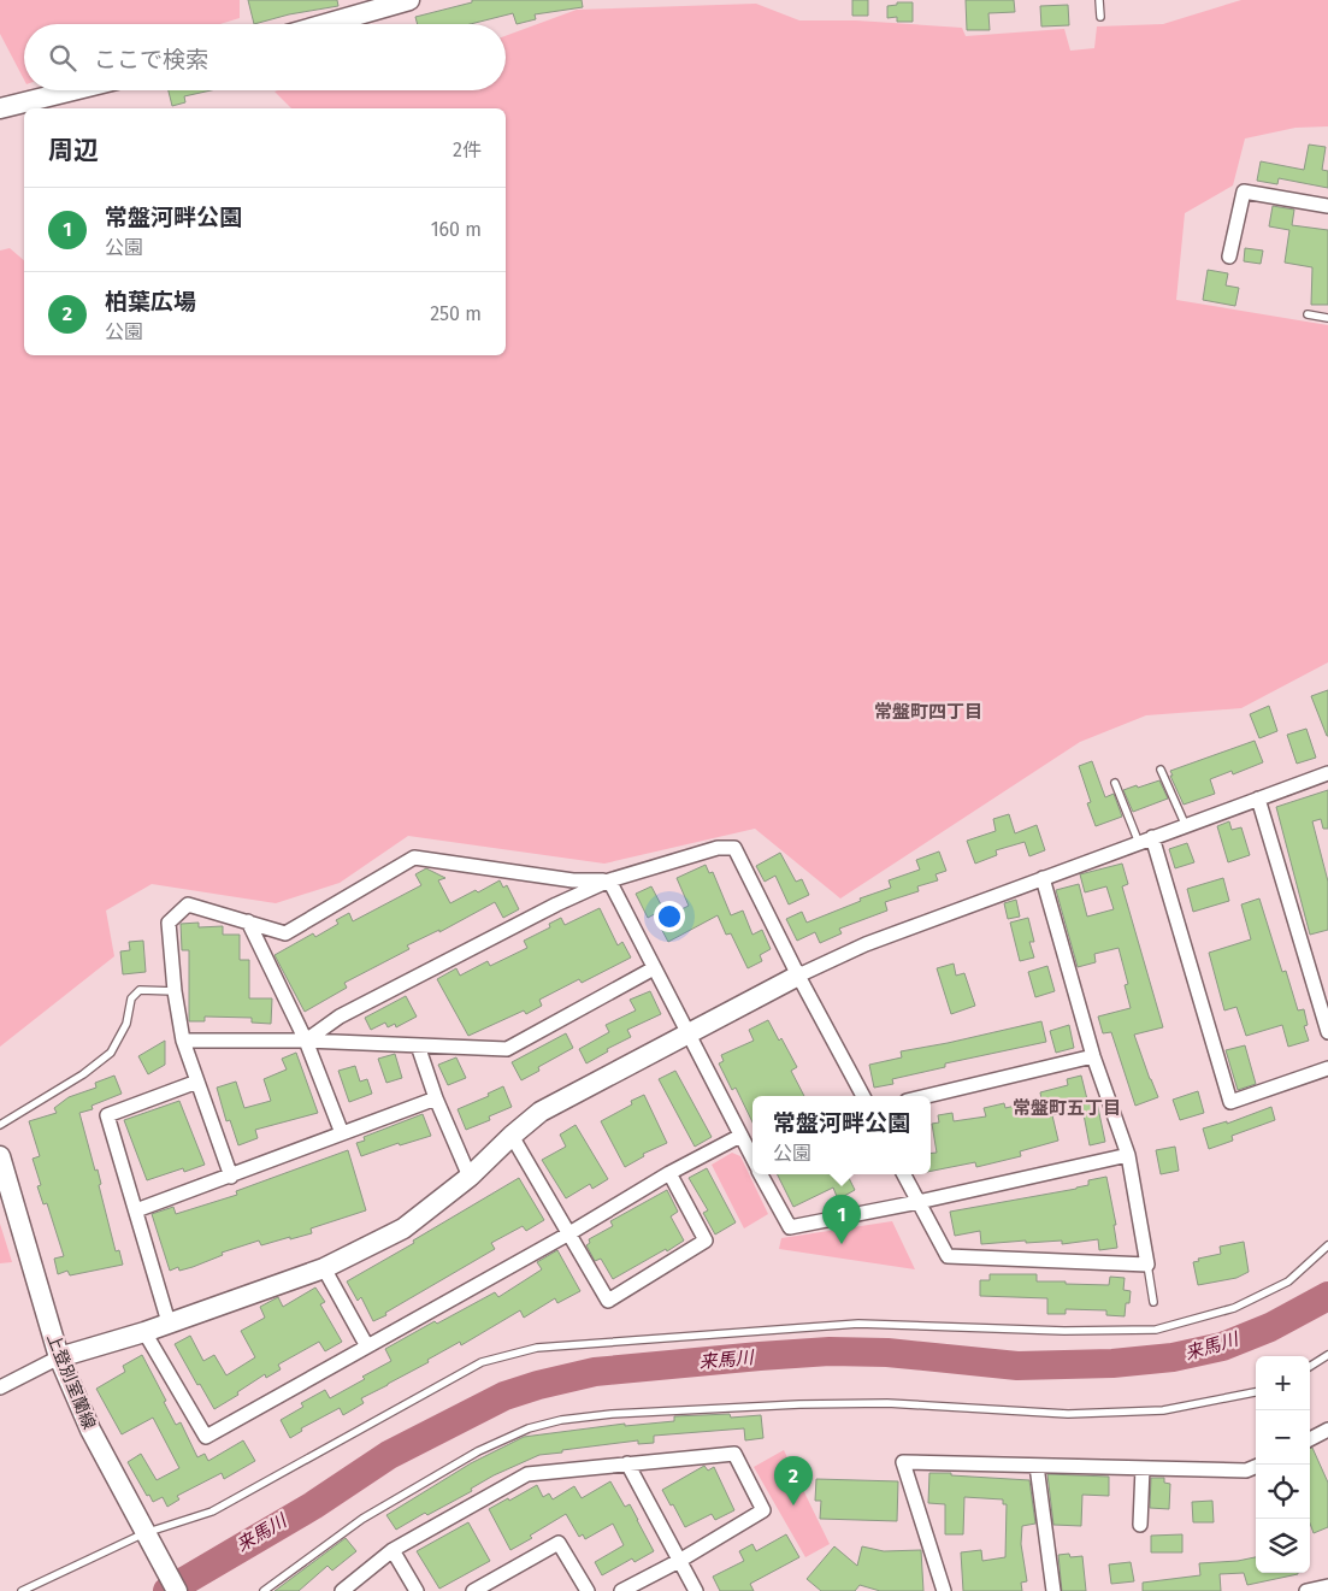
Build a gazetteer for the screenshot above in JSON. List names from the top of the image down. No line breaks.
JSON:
{"streets":{"street":["上登別室蘭線"]},"districts":["常盤町四丁目","常盤町五丁目"],"water":["来馬川"],"page":{"search":"ここで検索","heading":["周辺","2件"],"list":[{"mark":"1","name":"常盤河畔公園","note":"公園","value":"160 m"},{"mark":"2","name":"柏葉広場","note":"公園","value":"250 m"}],"popup":["常盤河畔公園","公園"],"pins":["1","2"],"map_buttons":["+","−"]}}
